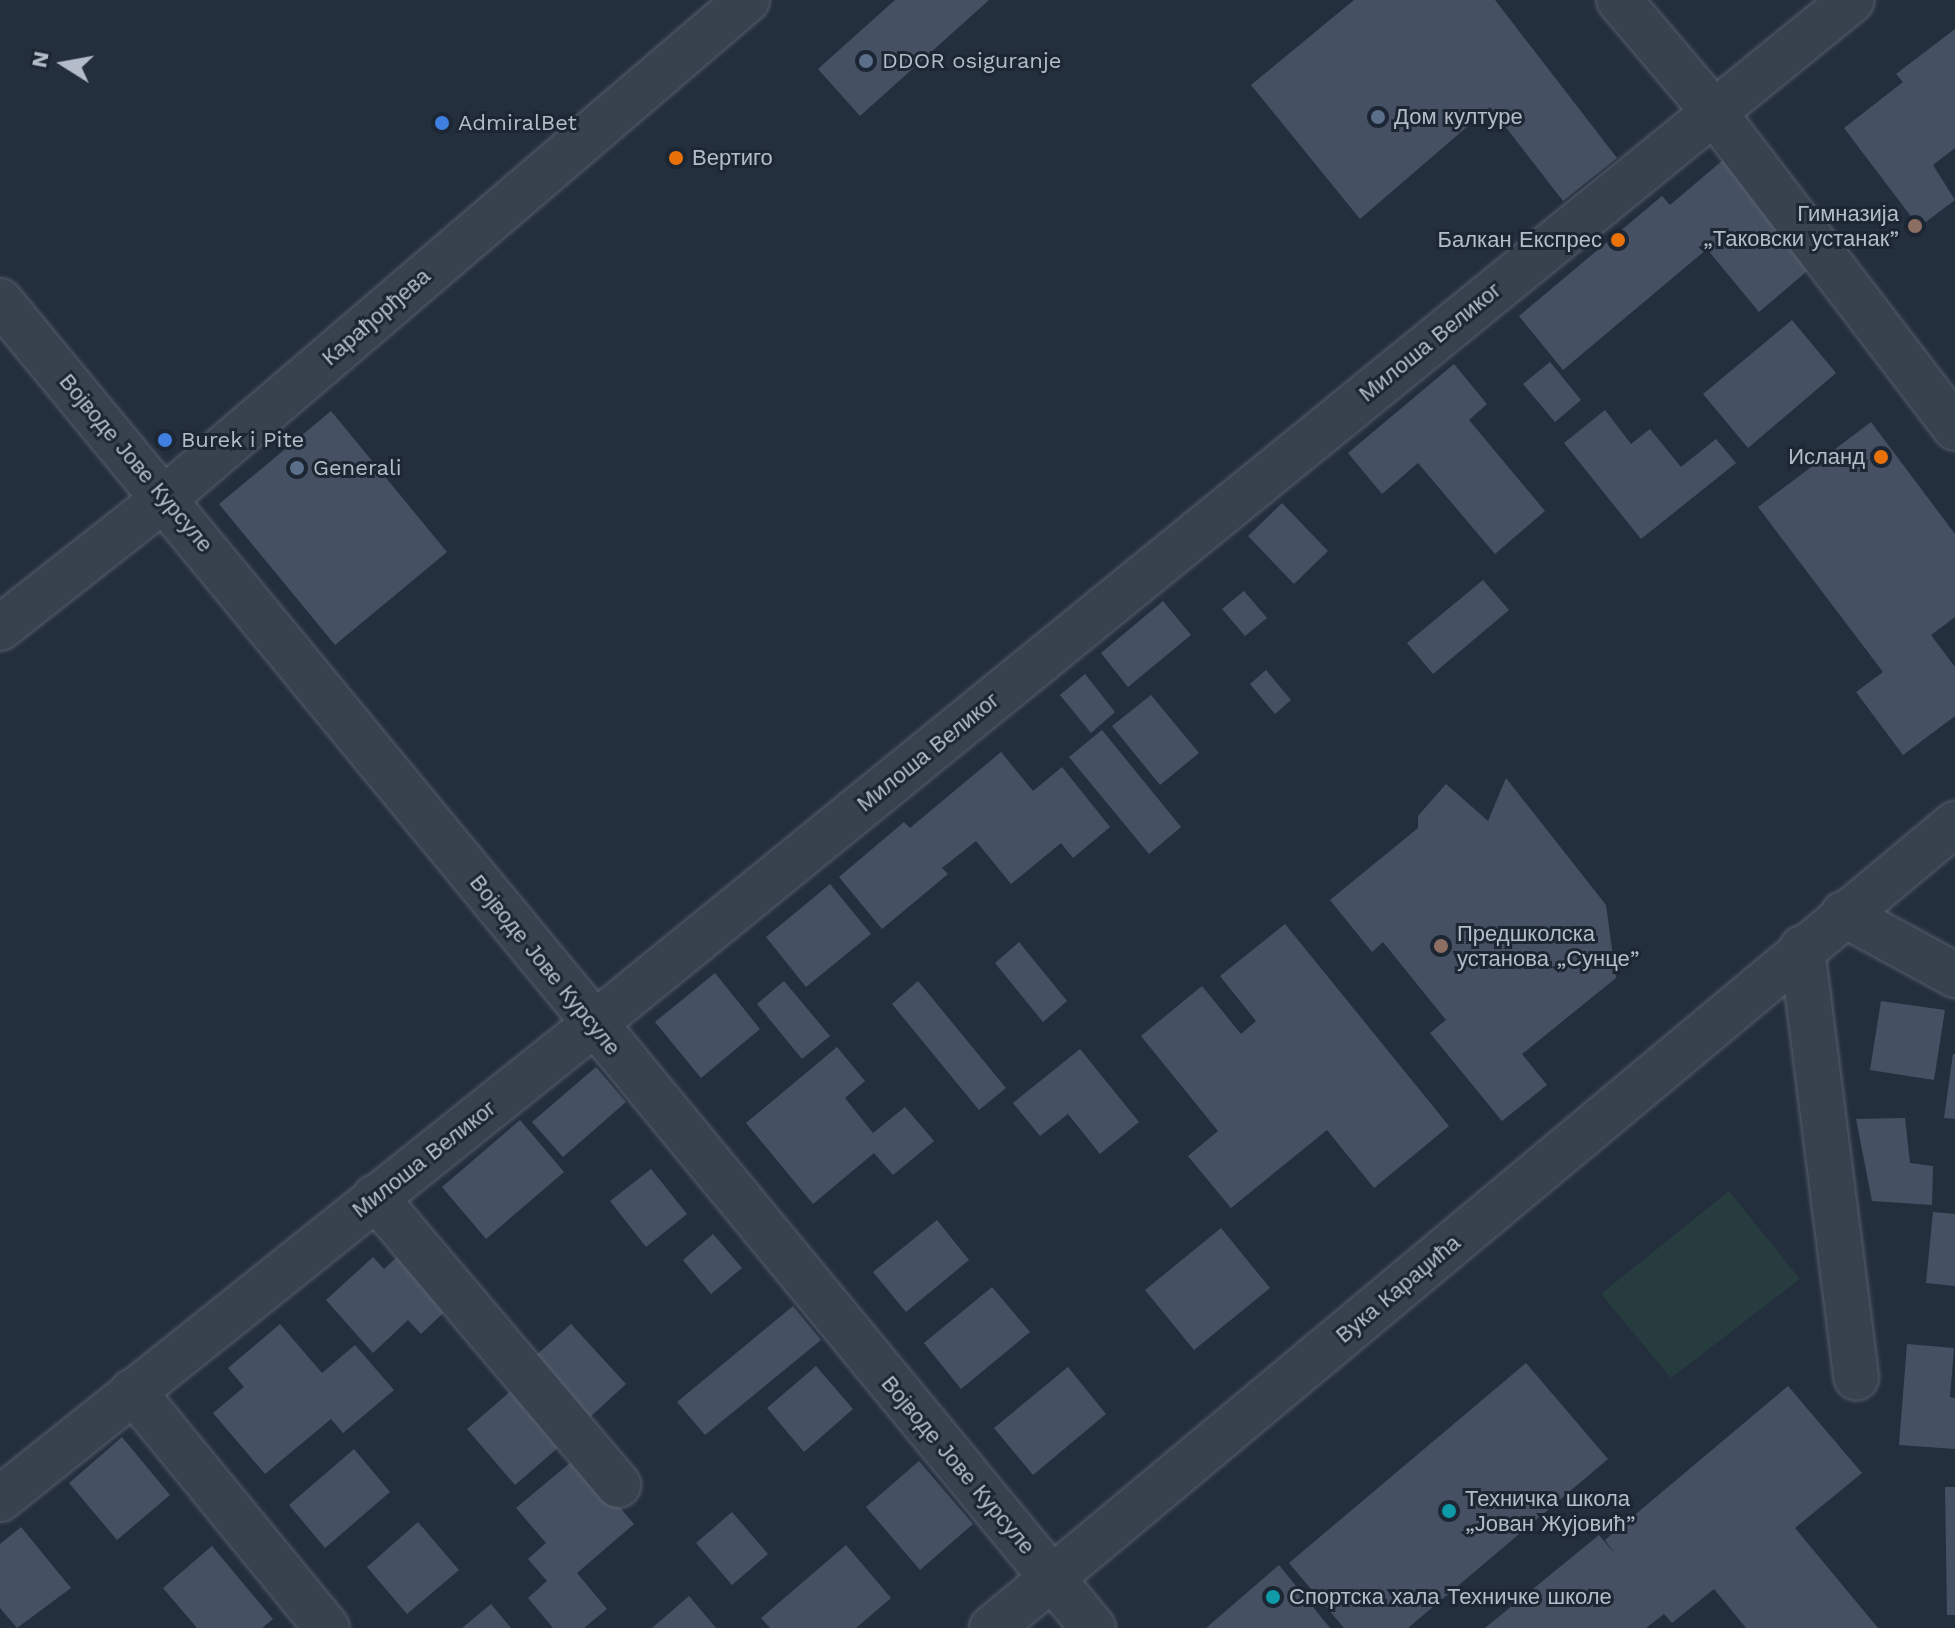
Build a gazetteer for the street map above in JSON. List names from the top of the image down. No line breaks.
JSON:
{"streets":{"street":["Карађорђева","Милоша Великог","Војводе Јове Курсуле","Вука Караџића"]},"crossings":[["Карађорђева","Војводе Јове Курсуле"],["Милоша Великог","Војводе Јове Курсуле"],["Војводе Јове Курсуле","Вука Караџића"]],"places":["DDOR osiguranje","Дом културе","AdmiralBet","Вертиго","Гимназија „Таковски устанак”","Балкан Експрес","Burek i Pite","Исланд","Generali","Предшколска установа „Сунце”","Техничка школа „Јован Жујовић”","Спортска хала Техничке школе"],"north":"left"}
